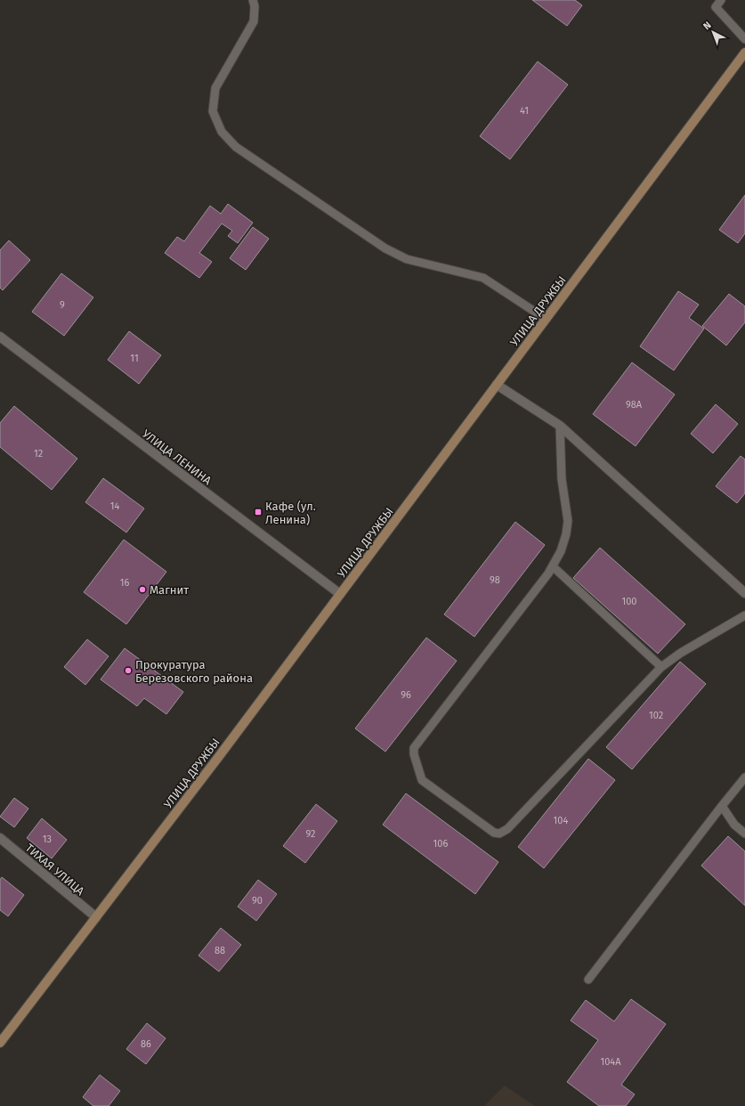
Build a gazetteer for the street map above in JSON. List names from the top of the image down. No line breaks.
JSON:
{"streets":{"main road":["УЛИЦА ДРУЖБЫ"],"street":["УЛИЦА ЛЕНИНА","ТИХАЯ УЛИЦА"]},"crossings":[["УЛИЦА ДРУЖБЫ","УЛИЦА ЛЕНИНА"],["УЛИЦА ДРУЖБЫ","ТИХАЯ УЛИЦА"]],"places":{"transit":["Кафе (ул. Ленина)"],"other":["Магнит","Прокуратура Березовского района"]},"house_numbers":["41","9","11","98А","12","14","98","16","100","96","102","104","92","13","106","90","88","86","104А"],"north":"top left"}
